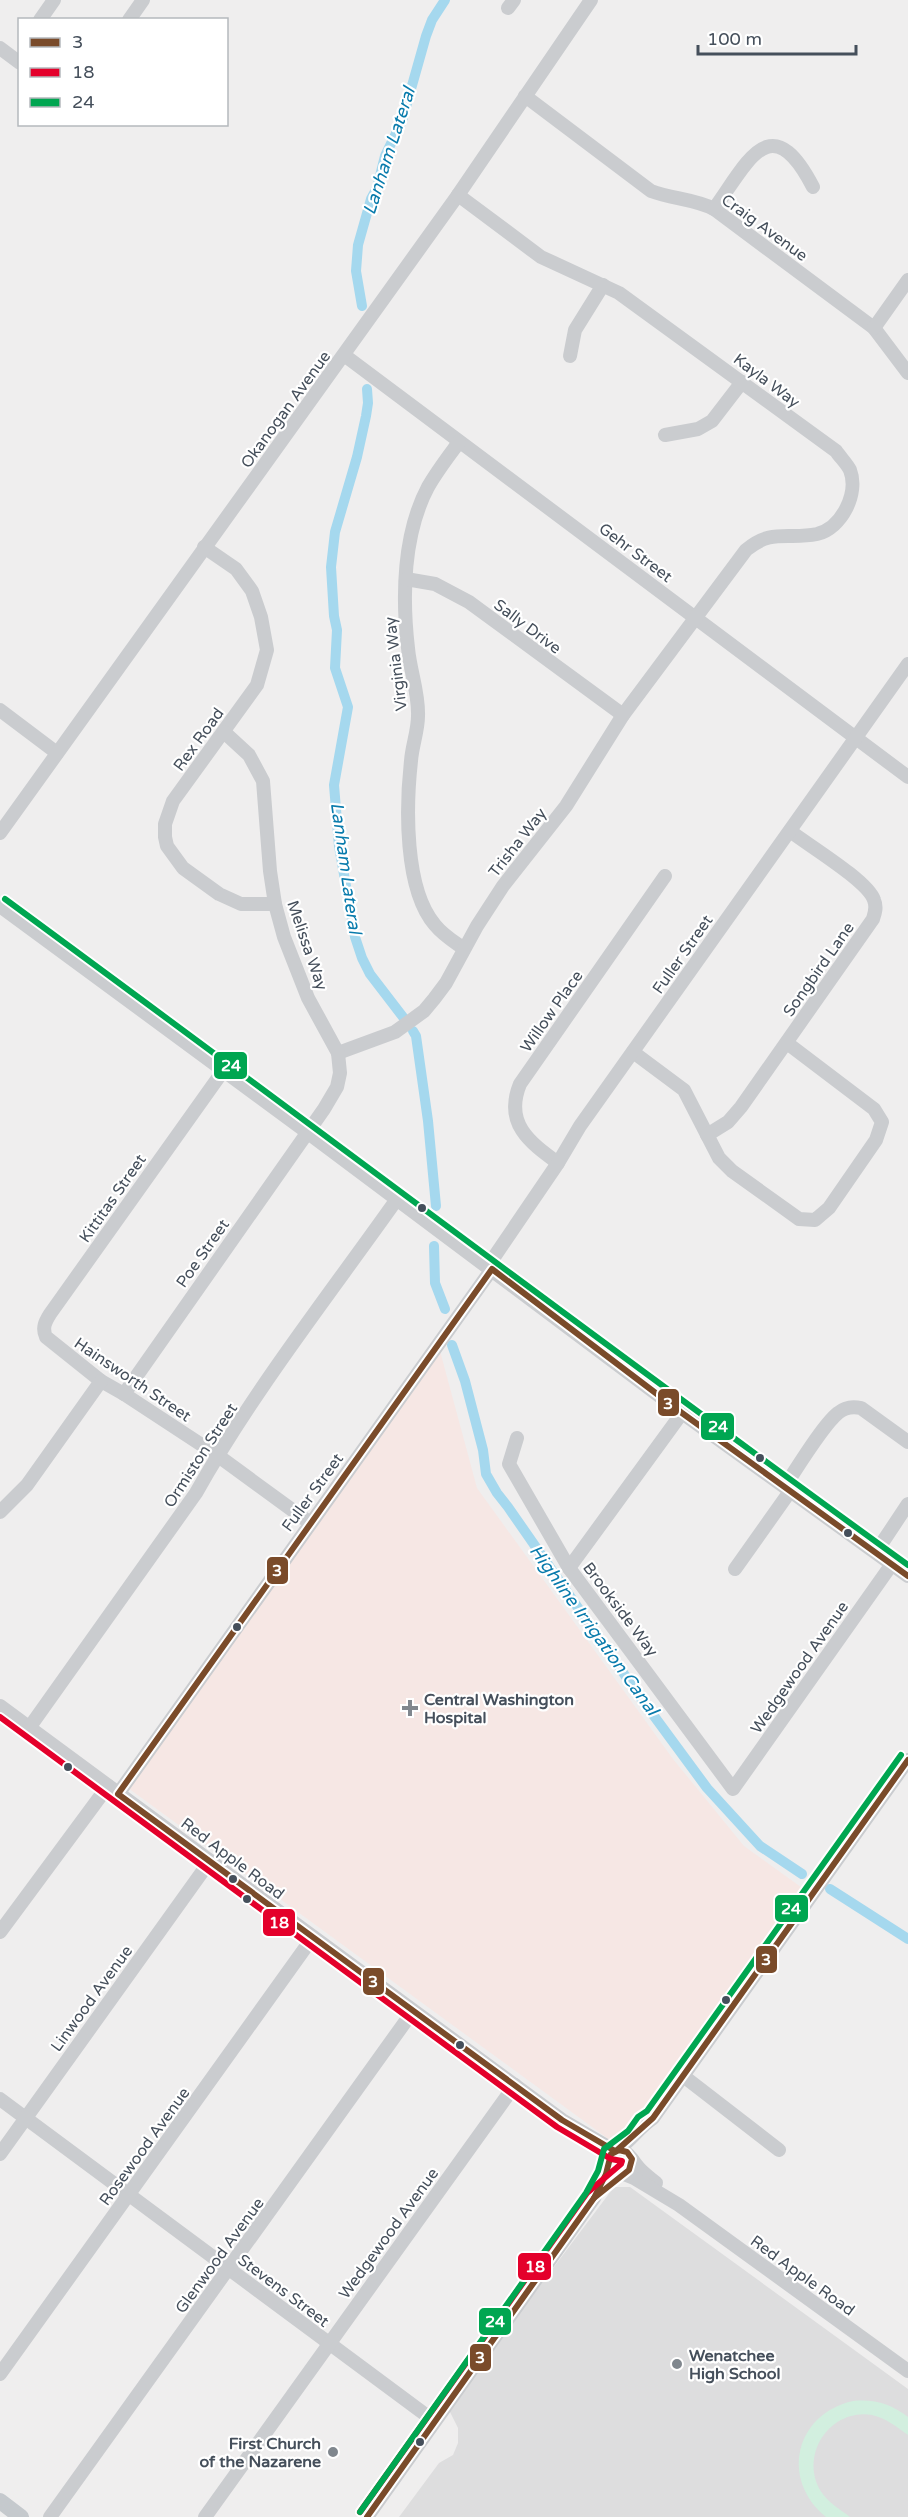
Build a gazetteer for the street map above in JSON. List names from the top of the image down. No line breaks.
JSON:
{"streets":{"street":["Craig Avenue","Kayla Way","Okanogan Avenue","Gehr Street","Sally Drive","Virginia Way","Rex Road","Trisha Way","Melissa Way","Fuller Street","Songbird Lane","Willow Place","Kittitas Street","Poe Street","Hainsworth Street","Ormiston Street","Brookside Way","Wedgewood Avenue","Red Apple Road","Linwood Avenue","Rosewood Avenue","Glenwood Avenue","Stevens Street"]},"crossings":[["Craig Avenue","Okanogan Avenue"],["Kayla Way","Okanogan Avenue"],["Kayla Way","Gehr Street"],["Kayla Way","Trisha Way"],["Okanogan Avenue","Gehr Street"],["Okanogan Avenue","Rex Road"],["Gehr Street","Virginia Way"],["Gehr Street","Trisha Way"],["Gehr Street","Fuller Street"],["Sally Drive","Virginia Way"],["Sally Drive","Trisha Way"],["Virginia Way","Trisha Way"],["Rex Road","Melissa Way"],["Trisha Way","Melissa Way"],["Melissa Way","Poe Street"],["Fuller Street","Songbird Lane"],["Fuller Street","Willow Place"],["Fuller Street","Hainsworth Street"],["Fuller Street","Red Apple Road"],["Kittitas Street","Hainsworth Street"],["Poe Street","Hainsworth Street"],["Hainsworth Street","Ormiston Street"],["Ormiston Street","Red Apple Road"],["Brookside Way","Wedgewood Avenue"],["Wedgewood Avenue","Red Apple Road"],["Wedgewood Avenue","Stevens Street"],["Red Apple Road","Linwood Avenue"],["Red Apple Road","Rosewood Avenue"],["Red Apple Road","Glenwood Avenue"],["Linwood Avenue","Stevens Street"],["Rosewood Avenue","Stevens Street"],["Glenwood Avenue","Stevens Street"]],"water":["Lanham Lateral","Highline Irrigation Canal"],"places":{"health":["Central Washington Hospital"],"other":["Wenatchee High School","First Church of the Nazarene"]},"lines":["transit line 24","transit line 3","transit line 18"],"legend":["3","18","24"],"scale_bar":"100 m"}
